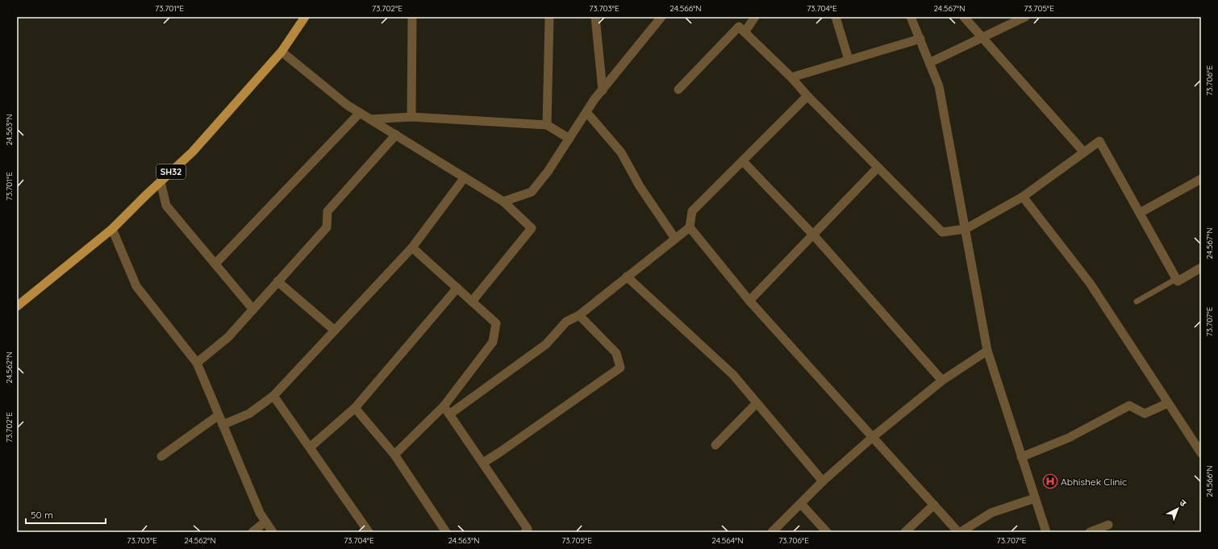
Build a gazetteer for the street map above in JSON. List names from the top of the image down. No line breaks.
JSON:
{"streets":{"main road":["SH32"]},"places":{"hospital":["Abhishek Clinic"]},"scale_bar":"50 m","north":"top right","coordinates":["73.701°E","73.702°E","73.703°E","24.566°N","73.704°E","24.567°N","73.705°E","73.706°E","24.563°N","73.707°E","24.562°N","24.564°N"]}
